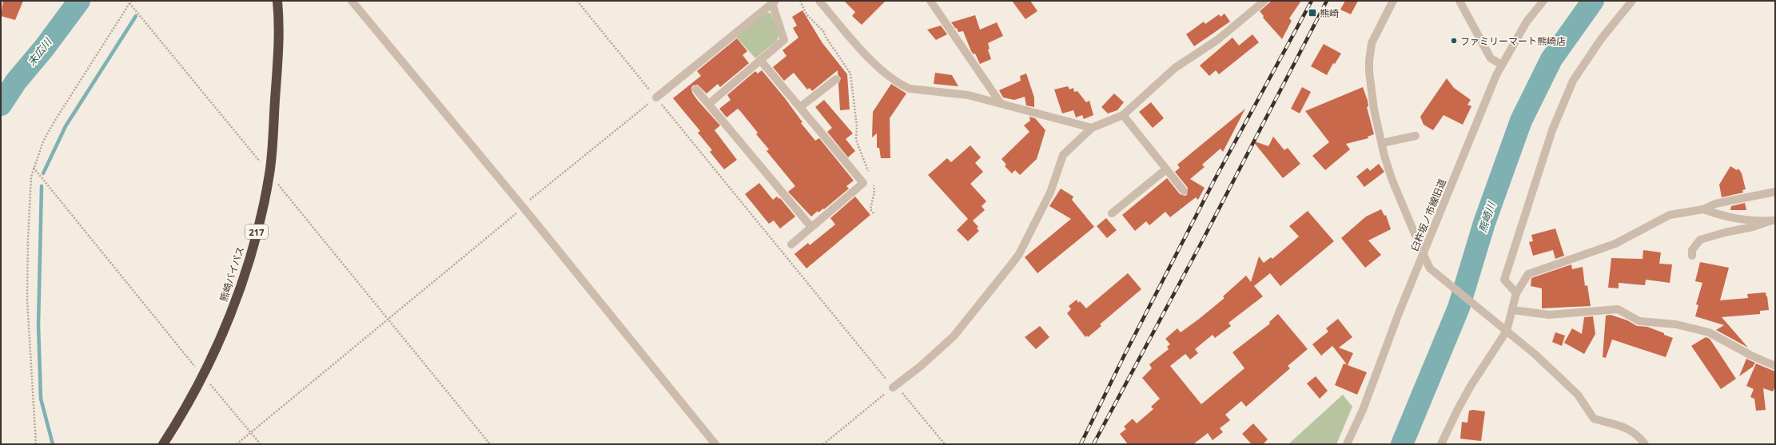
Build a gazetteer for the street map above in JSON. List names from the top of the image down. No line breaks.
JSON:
{"streets":{"highway":["217","熊崎バイパス"],"street":["臼杵坂ノ市線旧道"]},"water":["末広川","熊崎川"],"places":{"transit":["熊崎"],"other":["ファミリーマート熊崎店"]}}
